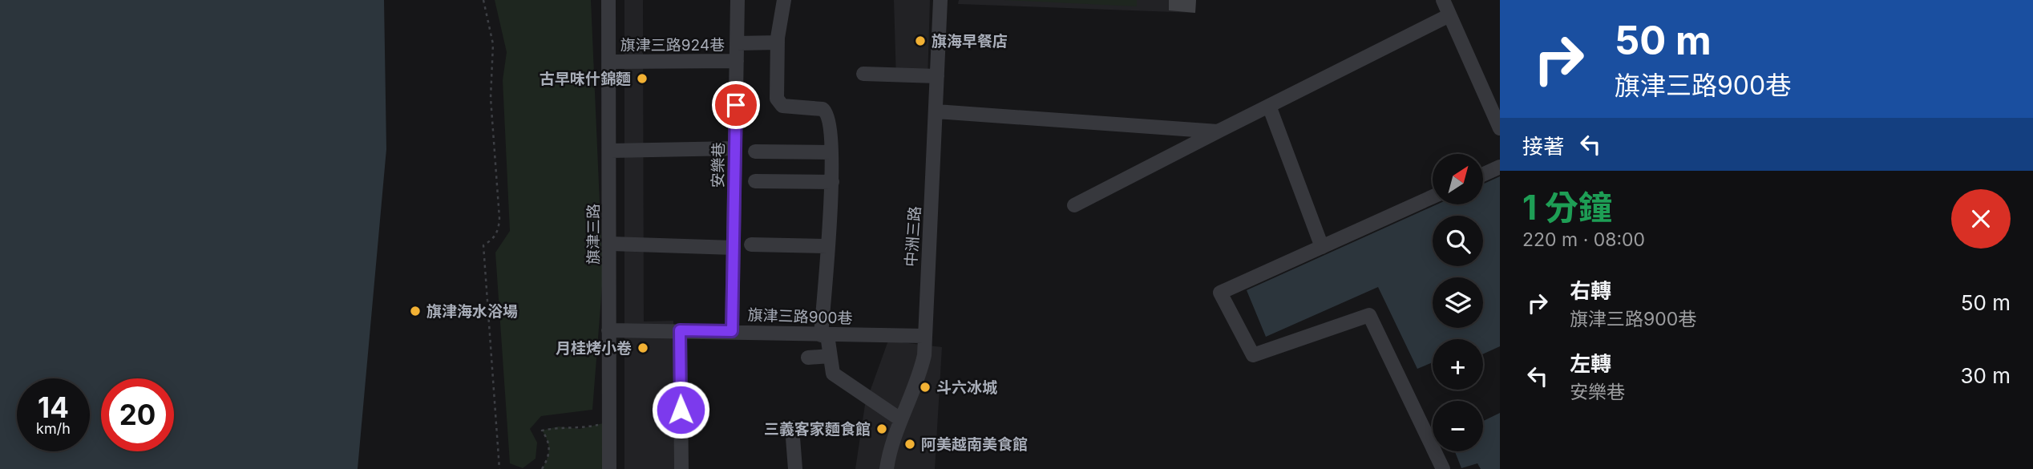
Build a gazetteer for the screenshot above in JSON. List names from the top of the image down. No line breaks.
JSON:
{"streets":{"street":["旗津三路924巷","安樂巷","旗津三路","中洲三路","旗津三路900巷"]},"crossings":[["旗津三路924巷","安樂巷"],["旗津三路924巷","旗津三路"],["安樂巷","旗津三路900巷"],["旗津三路","旗津三路900巷"],["中洲三路","旗津三路900巷"]],"places":["旗海早餐店","古早味什錦麵","旗津海水浴場","月桂烤小卷","斗六冰城","三義客家麵食館","阿美越南美食館"],"north":"top right","page":{"turn":["50 m","旗津三路900巷"],"then":"接著","map_buttons":["+","−"],"heading":["1 分鐘","220 m · 08:00"],"list":[{"name":"右轉","note":"旗津三路900巷","value":"50 m"},{"name":"左轉","note":"安樂巷","value":"30 m"}],"speed":"14 km/h","limit":"20"}}
